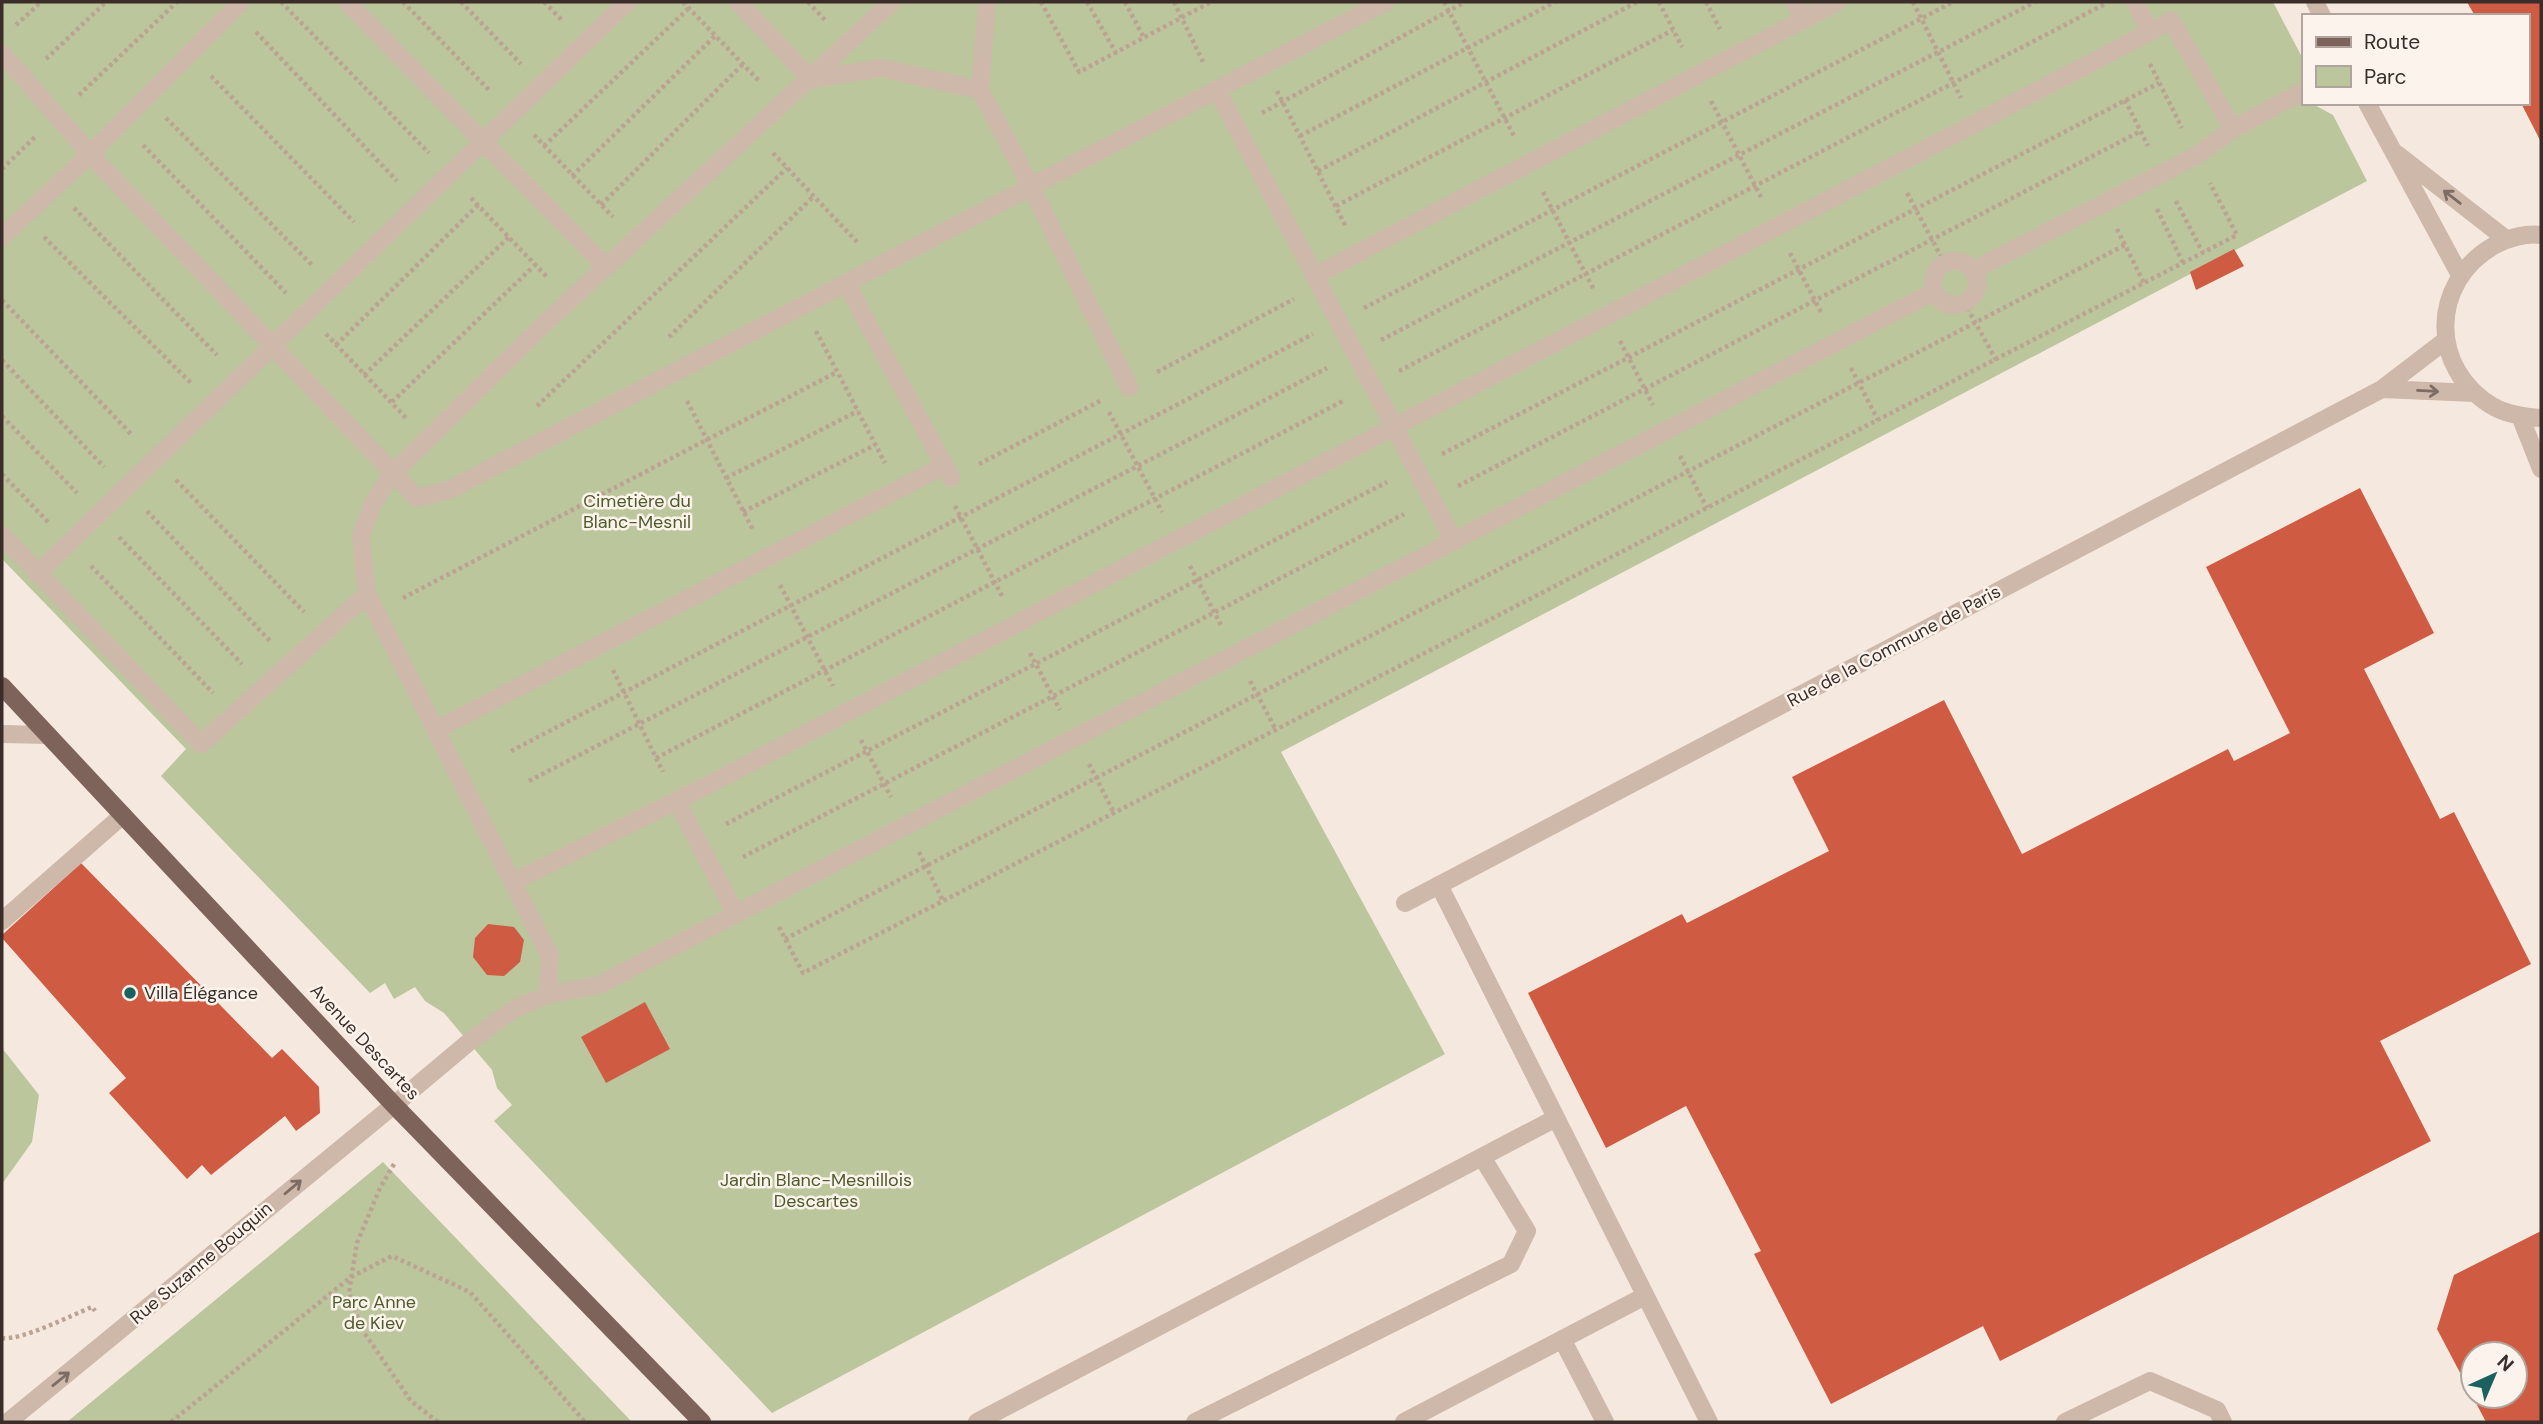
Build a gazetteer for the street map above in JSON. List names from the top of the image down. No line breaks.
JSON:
{"streets":{"main road":["Avenue Descartes"],"street":["Rue de la Commune de Paris","Rue Suzanne Bouquin"]},"crossings":[["Avenue Descartes","Rue Suzanne Bouquin"]],"parks":["Cimetière du Blanc-Mesnil","Jardin Blanc-Mesnillois Descartes","Parc Anne de Kiev"],"places":["Villa Élégance"],"legend":["Route","Parc"],"north":"top right"}
